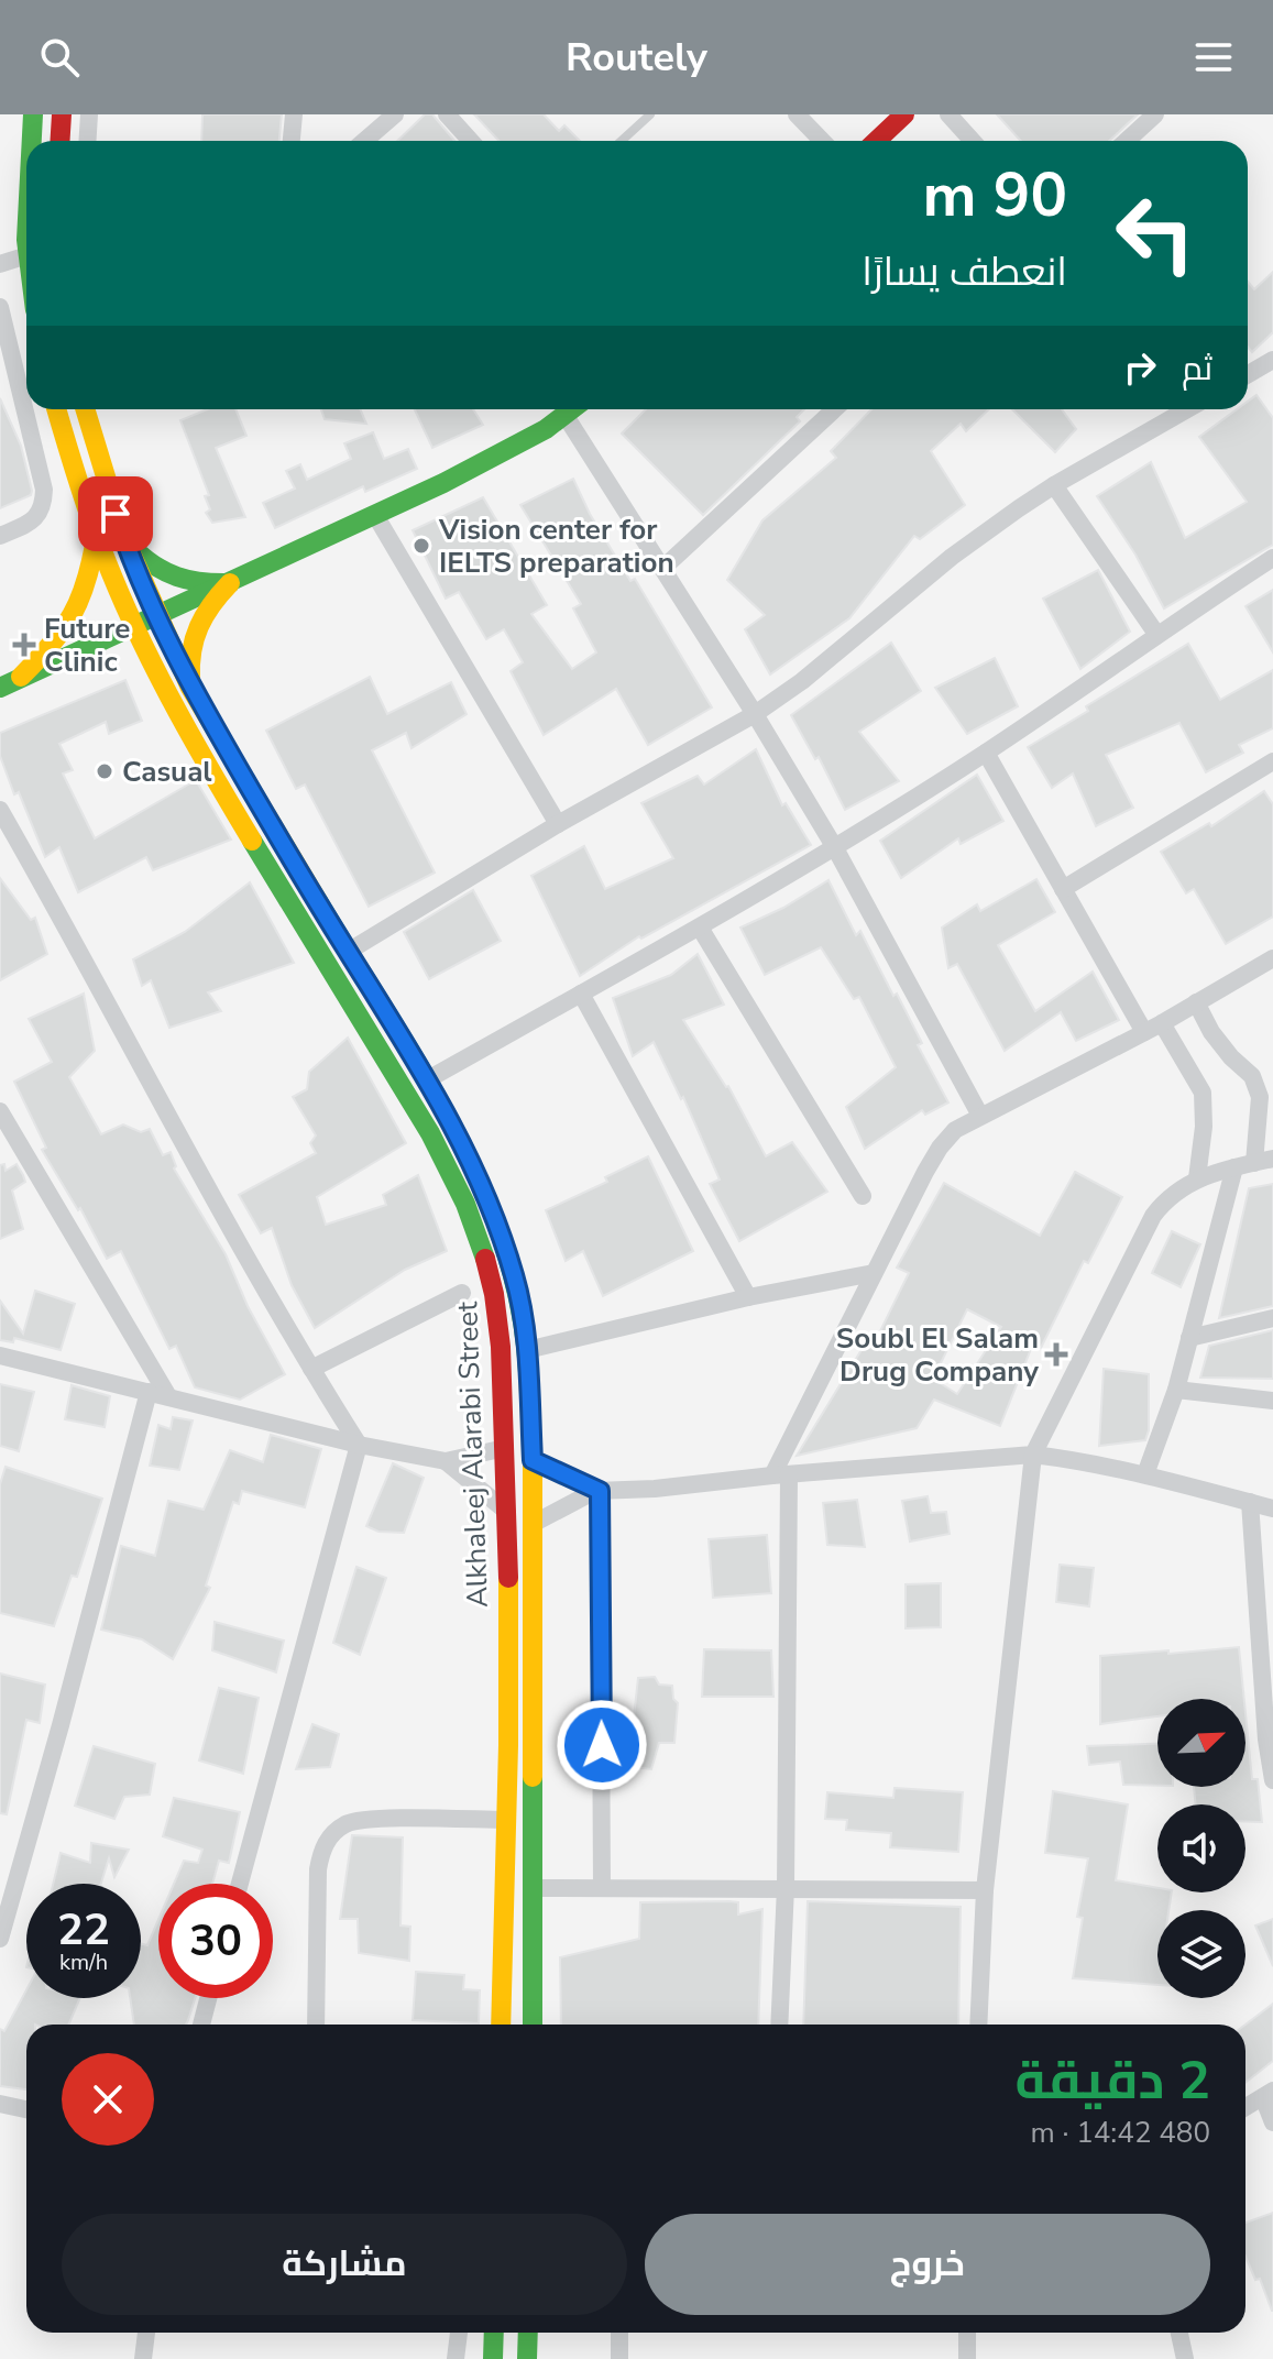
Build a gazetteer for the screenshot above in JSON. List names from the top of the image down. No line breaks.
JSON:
{"streets":{"main road":["Alkhaleej Alarabi Street"]},"places":{"other":["Vision center for IELTS preparation","Casual"],"health":["Future Clinic","Soubl El Salam Drug Company"]},"north":"top right","page":{"header":"Routely","turn":["90 m","انعطف يسارًا"],"then":"ثم","speed":"22 km/h","limit":"30","heading":["2 دقيقة","480 m · 14:42"],"buttons":["خروج","مشاركة"]}}
